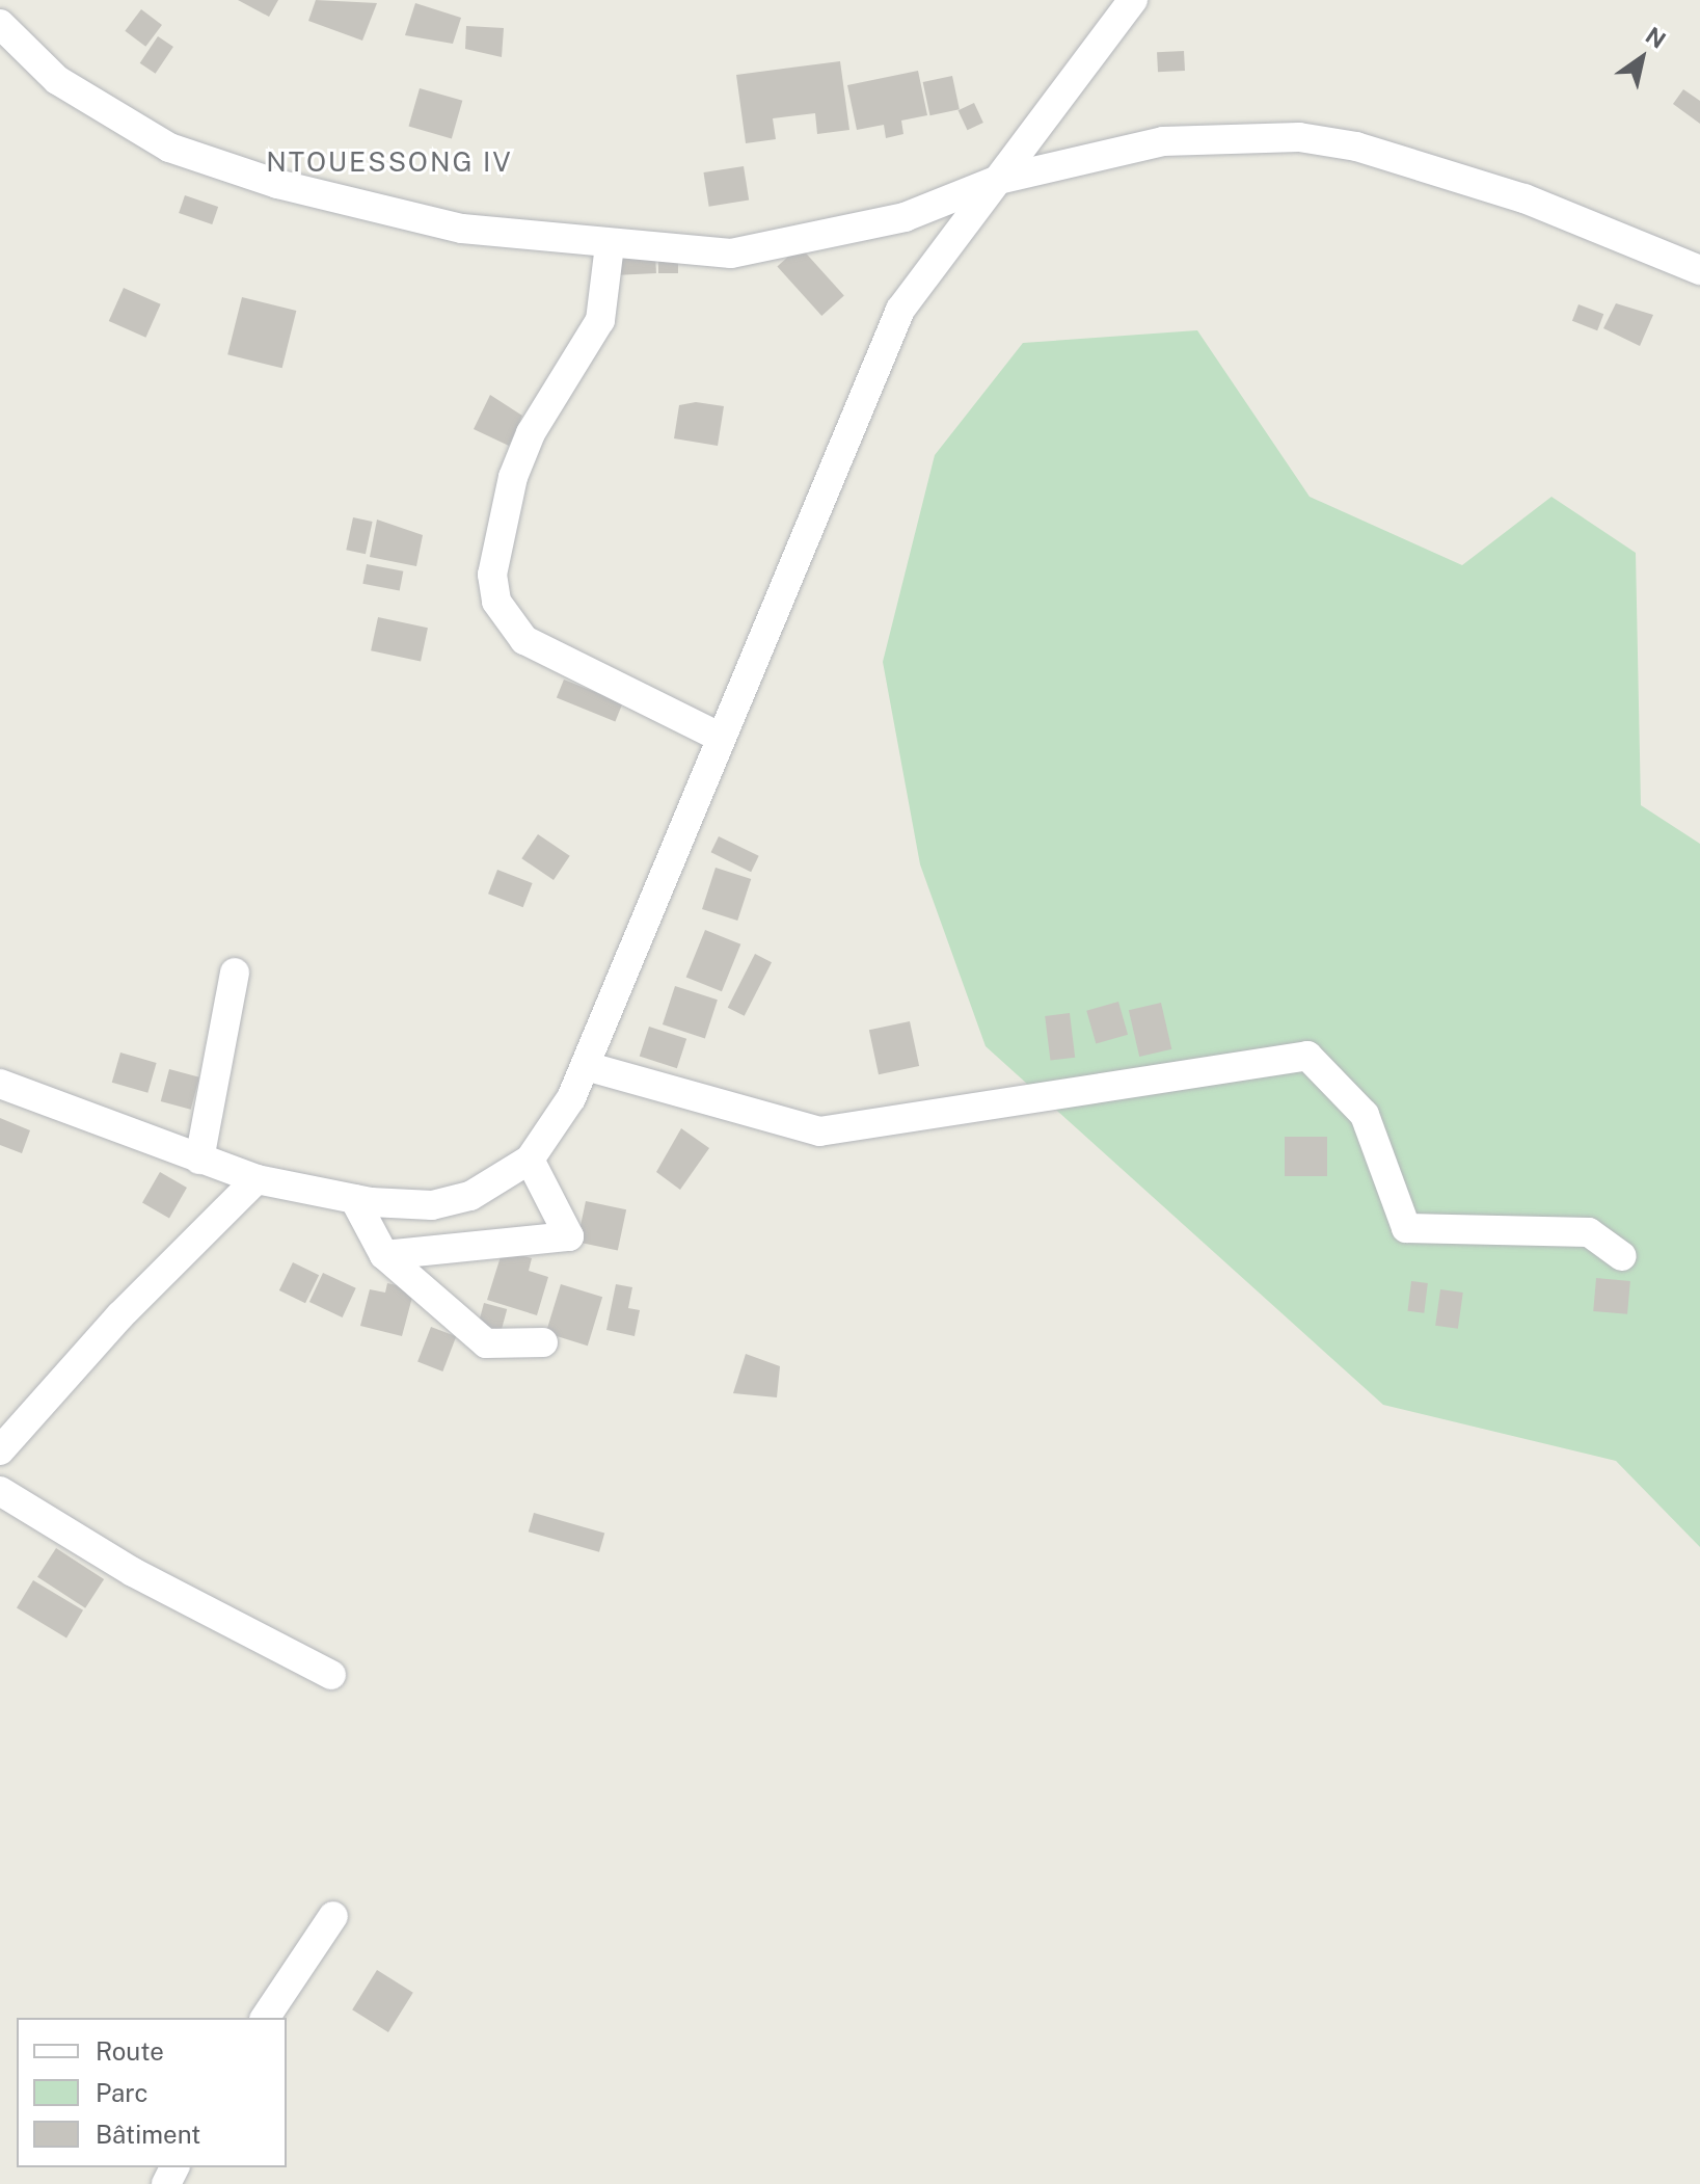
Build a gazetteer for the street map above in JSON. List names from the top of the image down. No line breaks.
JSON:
{"districts":["NTOUESSONG IV"],"legend":["Route","Parc","Bâtiment"],"north":"top right"}
